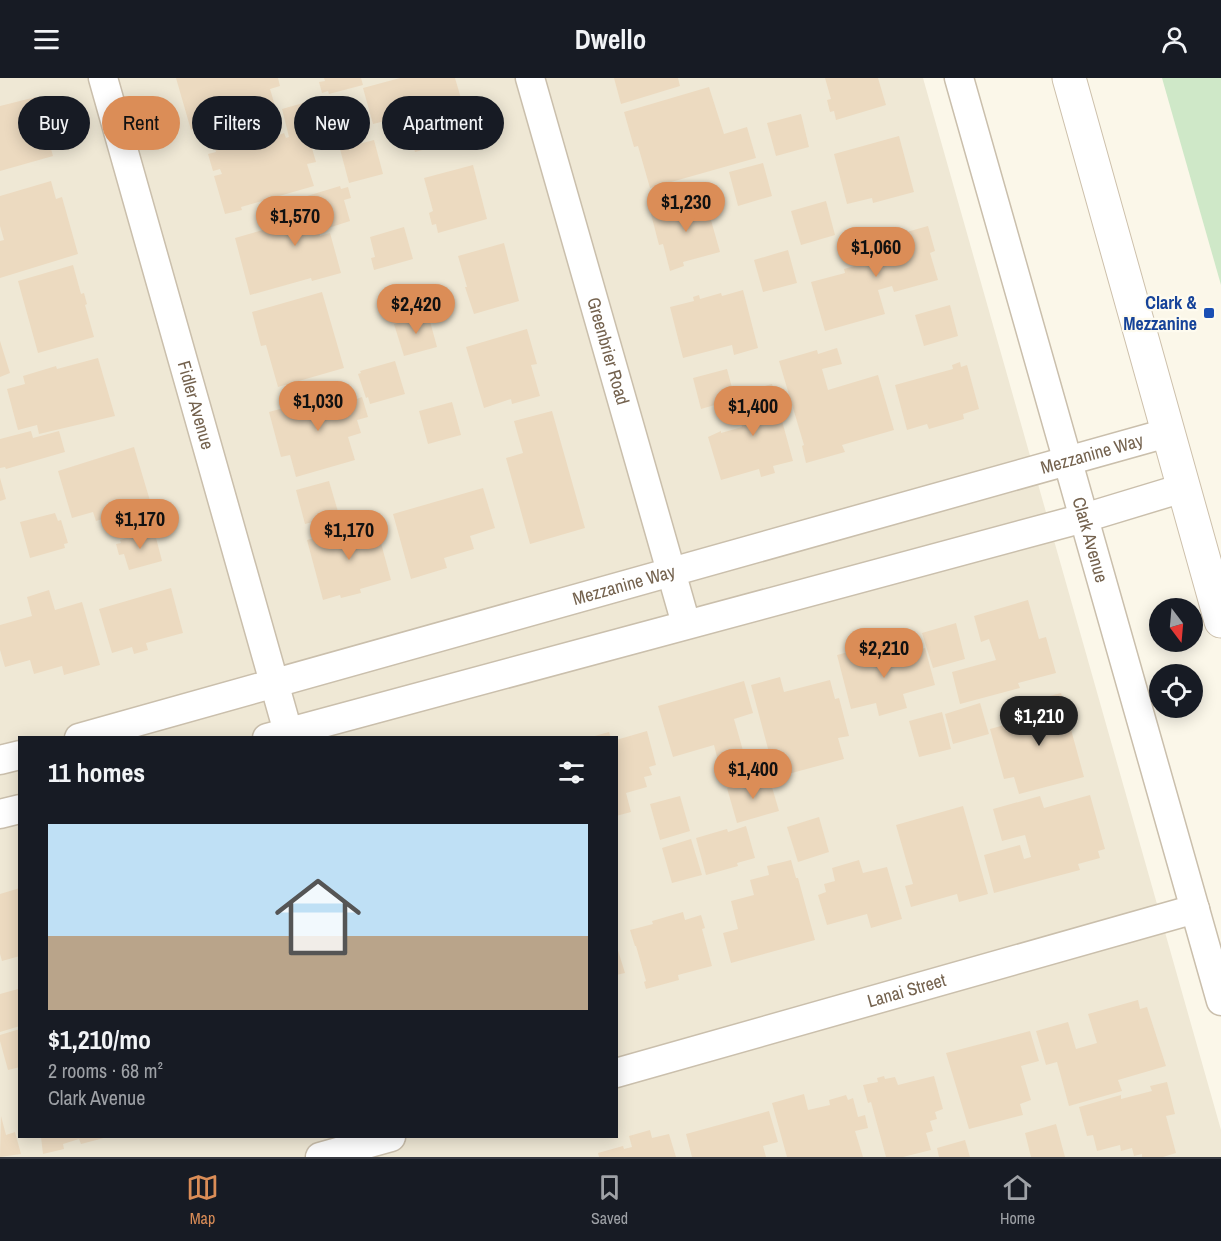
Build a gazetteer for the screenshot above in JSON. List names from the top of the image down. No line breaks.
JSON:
{"streets":{"street":["Greenbrier Road","Fidler Avenue","Mezzanine Way","Clark Avenue","Lanai Street"]},"crossings":[["Greenbrier Road","Mezzanine Way"],["Fidler Avenue","Mezzanine Way"],["Mezzanine Way","Clark Avenue"],["Clark Avenue","Lanai Street"]],"places":{"transit":["Clark & Mezzanine"]},"north":"bottom","page":{"header":"Dwello","chip":["Buy","Rent","Filters","New","Apartment"],"price":["$1,230","$1,570","$1,060","$2,420","$1,030","$1,400","$1,170","$1,170","$2,210","$1,210","$1,400"],"heading":"11 homes","list":[{"name":"$1,210/mo","note":"2 rooms · 68 m² · Clark Avenue"}],"tabs":["Map","Saved","Home"]}}
